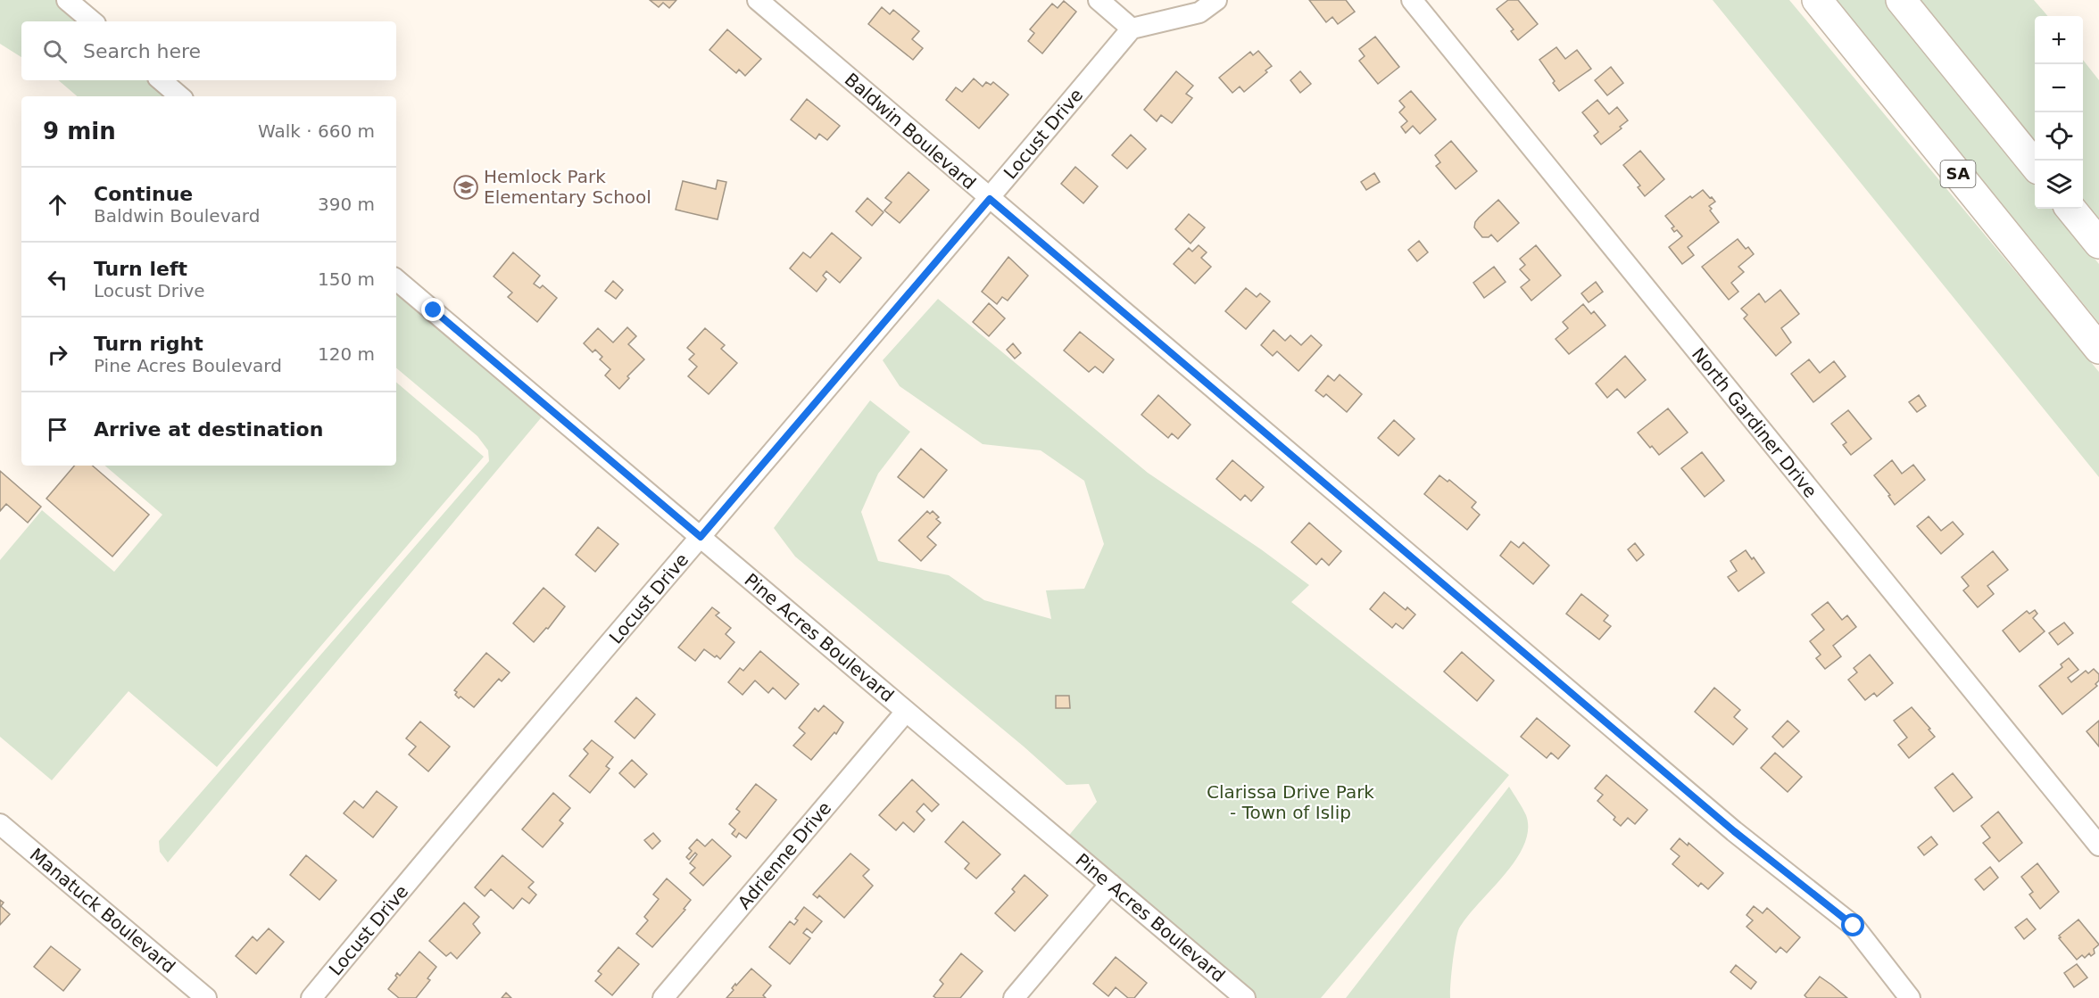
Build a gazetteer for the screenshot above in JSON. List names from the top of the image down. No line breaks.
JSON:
{"streets":{"highway":["SA"],"street":["Baldwin Boulevard","Locust Drive","North Gardiner Drive","Pine Acres Boulevard","Adrienne Drive","Manatuck Boulevard"]},"crossings":[["Baldwin Boulevard","Locust Drive"],["Locust Drive","Pine Acres Boulevard"],["Pine Acres Boulevard","Adrienne Drive"]],"parks":["Clarissa Drive Park - Town of Islip"],"places":{"school or university":["Hemlock Park Elementary School"]},"page":{"map_buttons":["+","−"],"search":"Search here","heading":["9 min","Walk · 660 m"],"list":[["Continue","Baldwin Boulevard","390 m"],["Turn left","Locust Drive","150 m"],["Turn right","Pine Acres Boulevard","120 m"],"Arrive at destination"]}}
